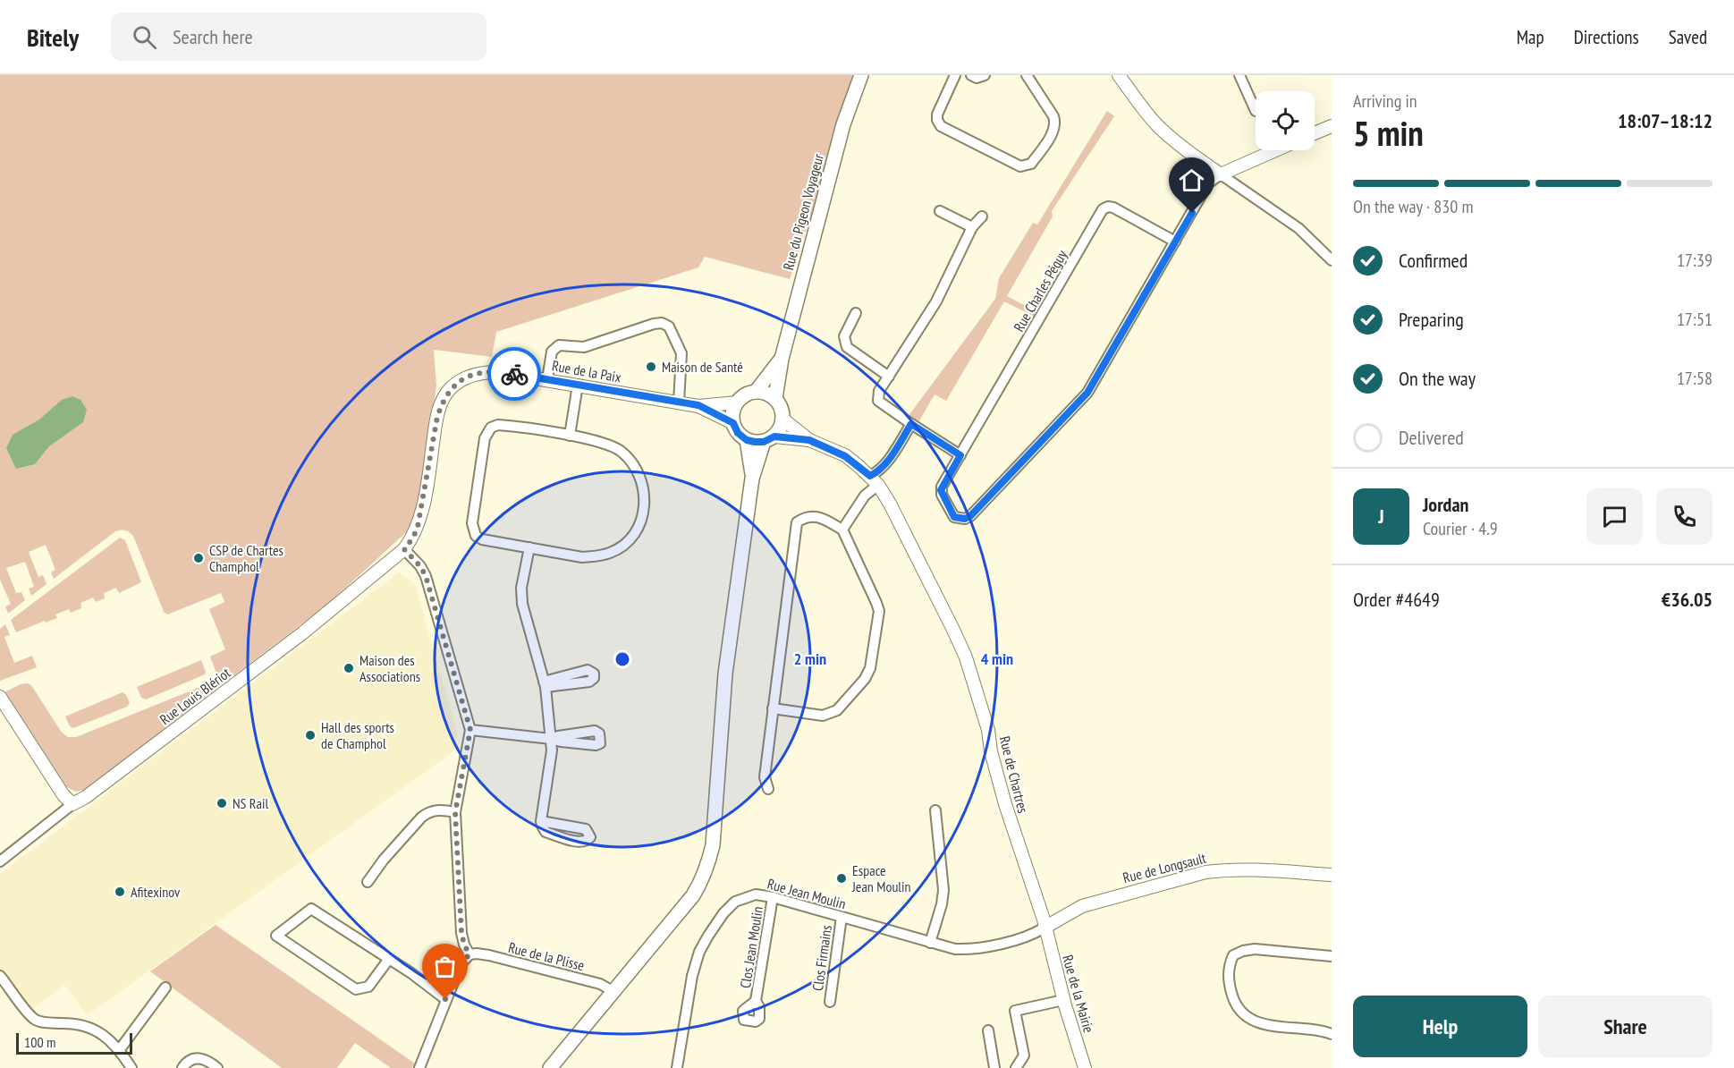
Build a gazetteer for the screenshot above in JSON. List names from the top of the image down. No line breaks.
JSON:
{"streets":{"main road":["Rue du Pigeon Voyageur"],"street":["Rue Charles Péguy","Rue de la Paix","Rue Louis Blériot","Rue de Chartres","Rue de Longsault","Rue Jean Moulin","Clos Jean Moulin","Rue de la Plisse","Clos Firmains","Rue de la Mairie"]},"crossings":[["Rue du Pigeon Voyageur","Rue de la Paix"],["Rue de la Paix","Rue Louis Blériot"],["Rue de Chartres","Rue de Longsault"],["Rue de Chartres","Rue Jean Moulin"],["Rue de Chartres","Rue de la Mairie"],["Rue de Longsault","Rue Jean Moulin"],["Rue de Longsault","Rue de la Mairie"],["Rue Jean Moulin","Clos Jean Moulin"],["Rue Jean Moulin","Clos Firmains"],["Rue Jean Moulin","Rue de la Mairie"]],"places":["Maison de Santé","CSP de Chartes Champhol","Maison des Associations","Hall des sports de Champhol","NS Rail","Espace Jean Moulin","Afitexinov"],"scale_bar":"100 m","page":{"header":"Bitely","search":"Search here","nav":["Map","Directions","Saved"],"heading":["5 min","Arriving in","18:07–18:12"],"panel":["Jordan","Courier · 4.9","Order #4649","€36.05"],"bar":"On the way · 830 m","list":[["Confirmed","17:39"],["Preparing","17:51"],["On the way","17:58"],"Delivered"],"round":"J","buttons":["Help","Share"],"scale":"100 m"},"rings":["2 min","4 min"]}
